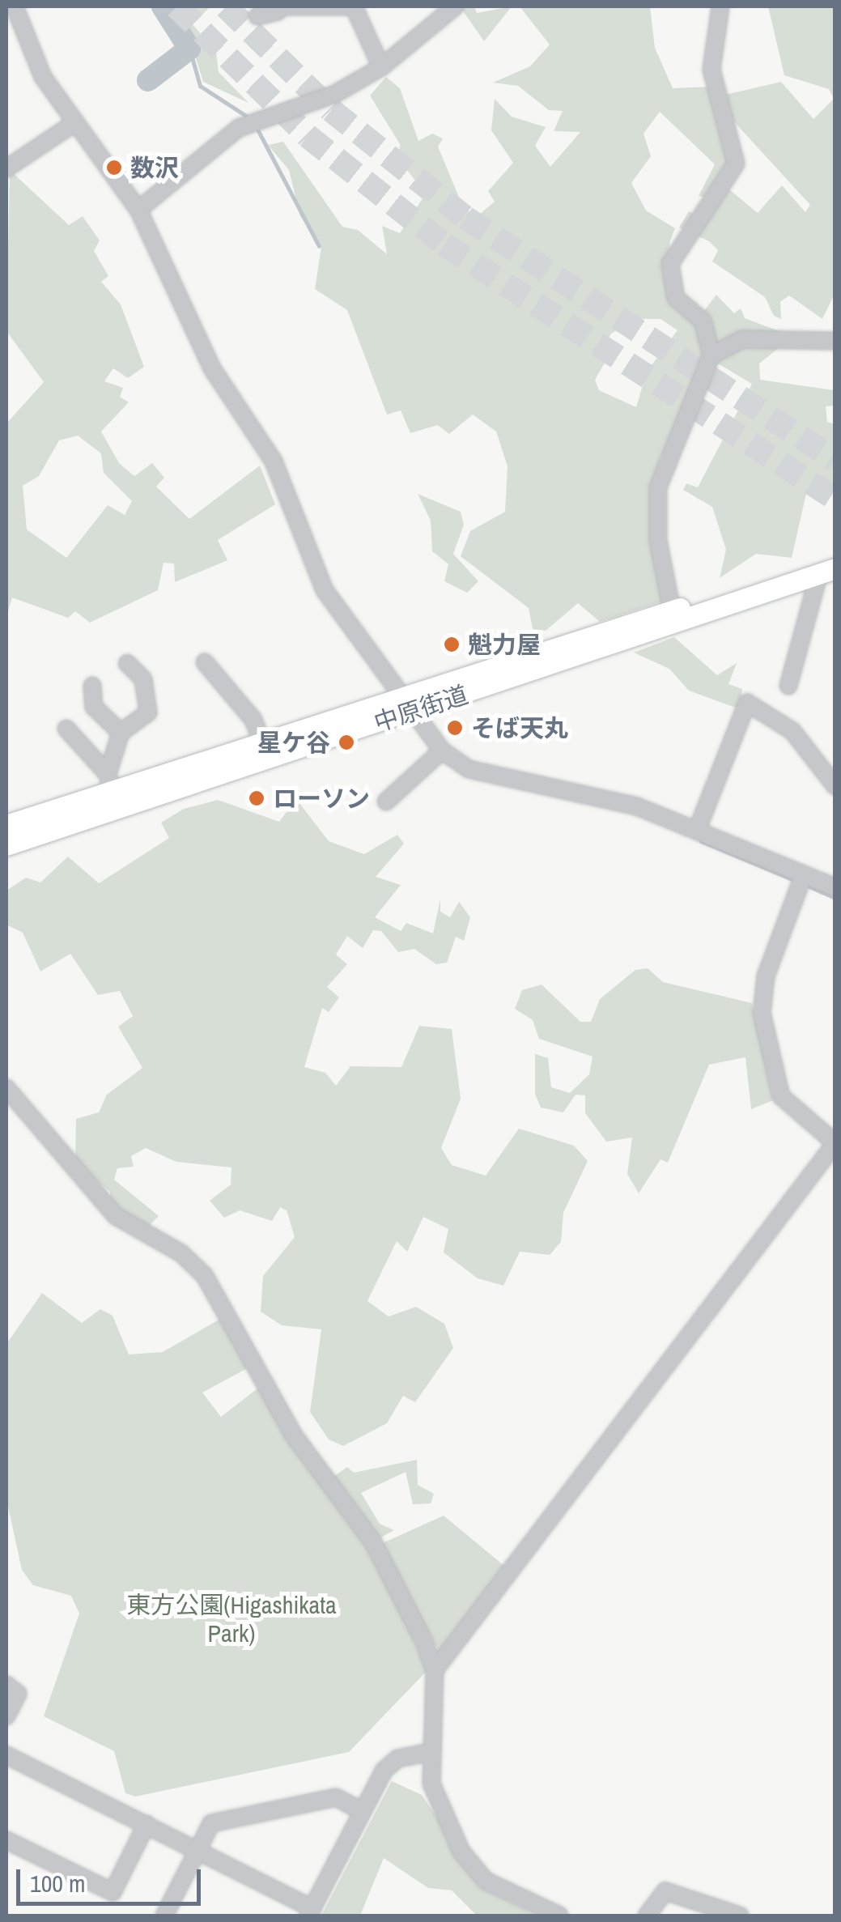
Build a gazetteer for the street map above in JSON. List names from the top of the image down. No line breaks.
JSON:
{"streets":{"main road":["中原街道"]},"parks":["東方公園(Higashikata Park)"],"places":["数沢","魁力屋","そば天丸","星ケ谷","ローソン"],"scale_bar":"100 m"}
